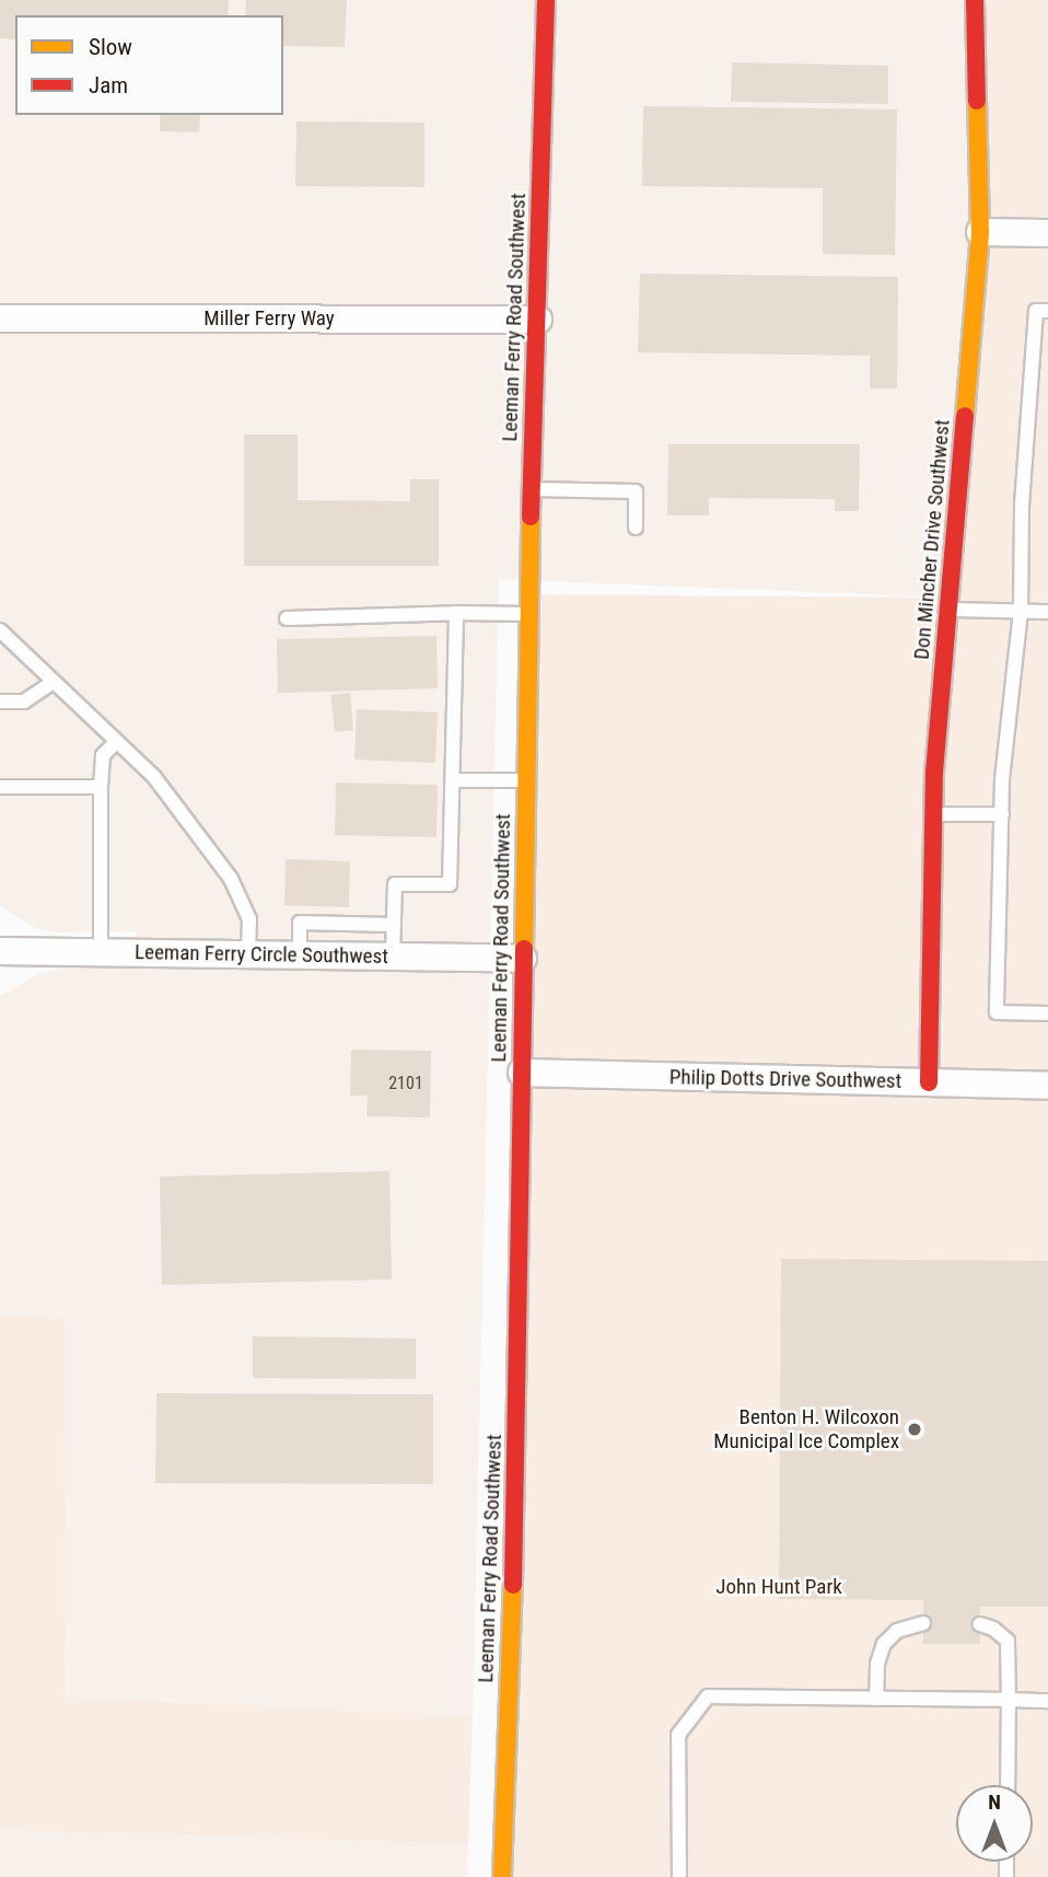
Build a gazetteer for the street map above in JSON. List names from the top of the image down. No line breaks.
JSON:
{"streets":{"street":["Leeman Ferry Road Southwest","Miller Ferry Way","Don Mincher Drive Southwest","Leeman Ferry Circle Southwest","Philip Dotts Drive Southwest"]},"crossings":[["Leeman Ferry Road Southwest","Miller Ferry Way"],["Leeman Ferry Road Southwest","Leeman Ferry Circle Southwest"],["Leeman Ferry Road Southwest","Philip Dotts Drive Southwest"],["Don Mincher Drive Southwest","Philip Dotts Drive Southwest"]],"parks":["John Hunt Park"],"places":["Benton H. Wilcoxon Municipal Ice Complex"],"house_numbers":["2101"],"legend":["Slow","Jam"],"north":"top"}
